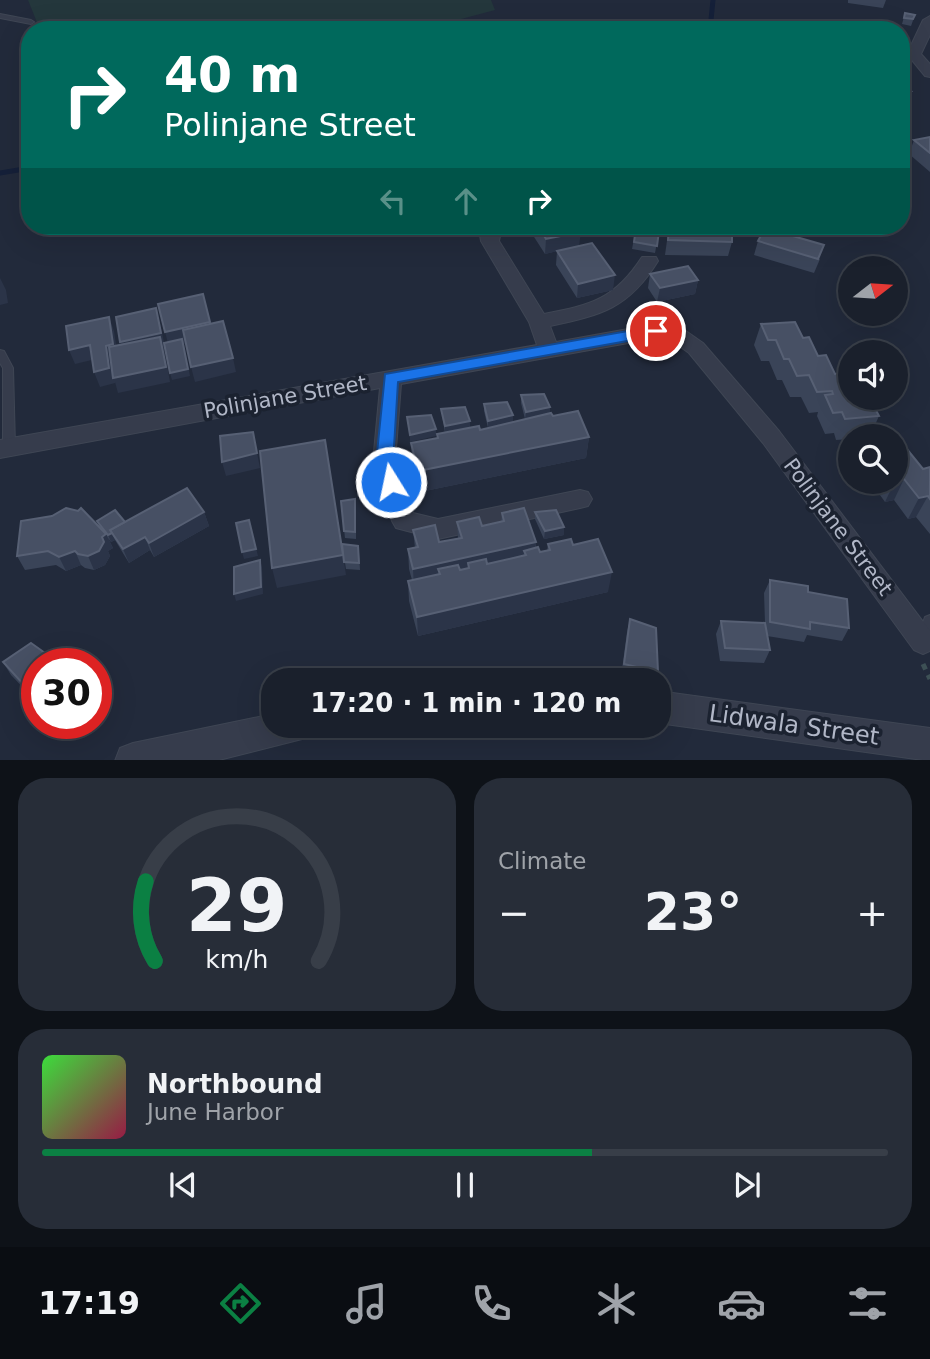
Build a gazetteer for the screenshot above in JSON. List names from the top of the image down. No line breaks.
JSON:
{"streets":{"street":["Polinjane Street","Lidwala Street"]},"north":"right","page":{"turn":["40 m","Polinjane Street"],"limit":"30","trip":"17:20 · 1 min · 120 m","tile":"Climate","heat":["−","23°","+"],"song":["Northbound","June Harbor"],"tabs":"17:19","gauge":["29","km/h"]}}
